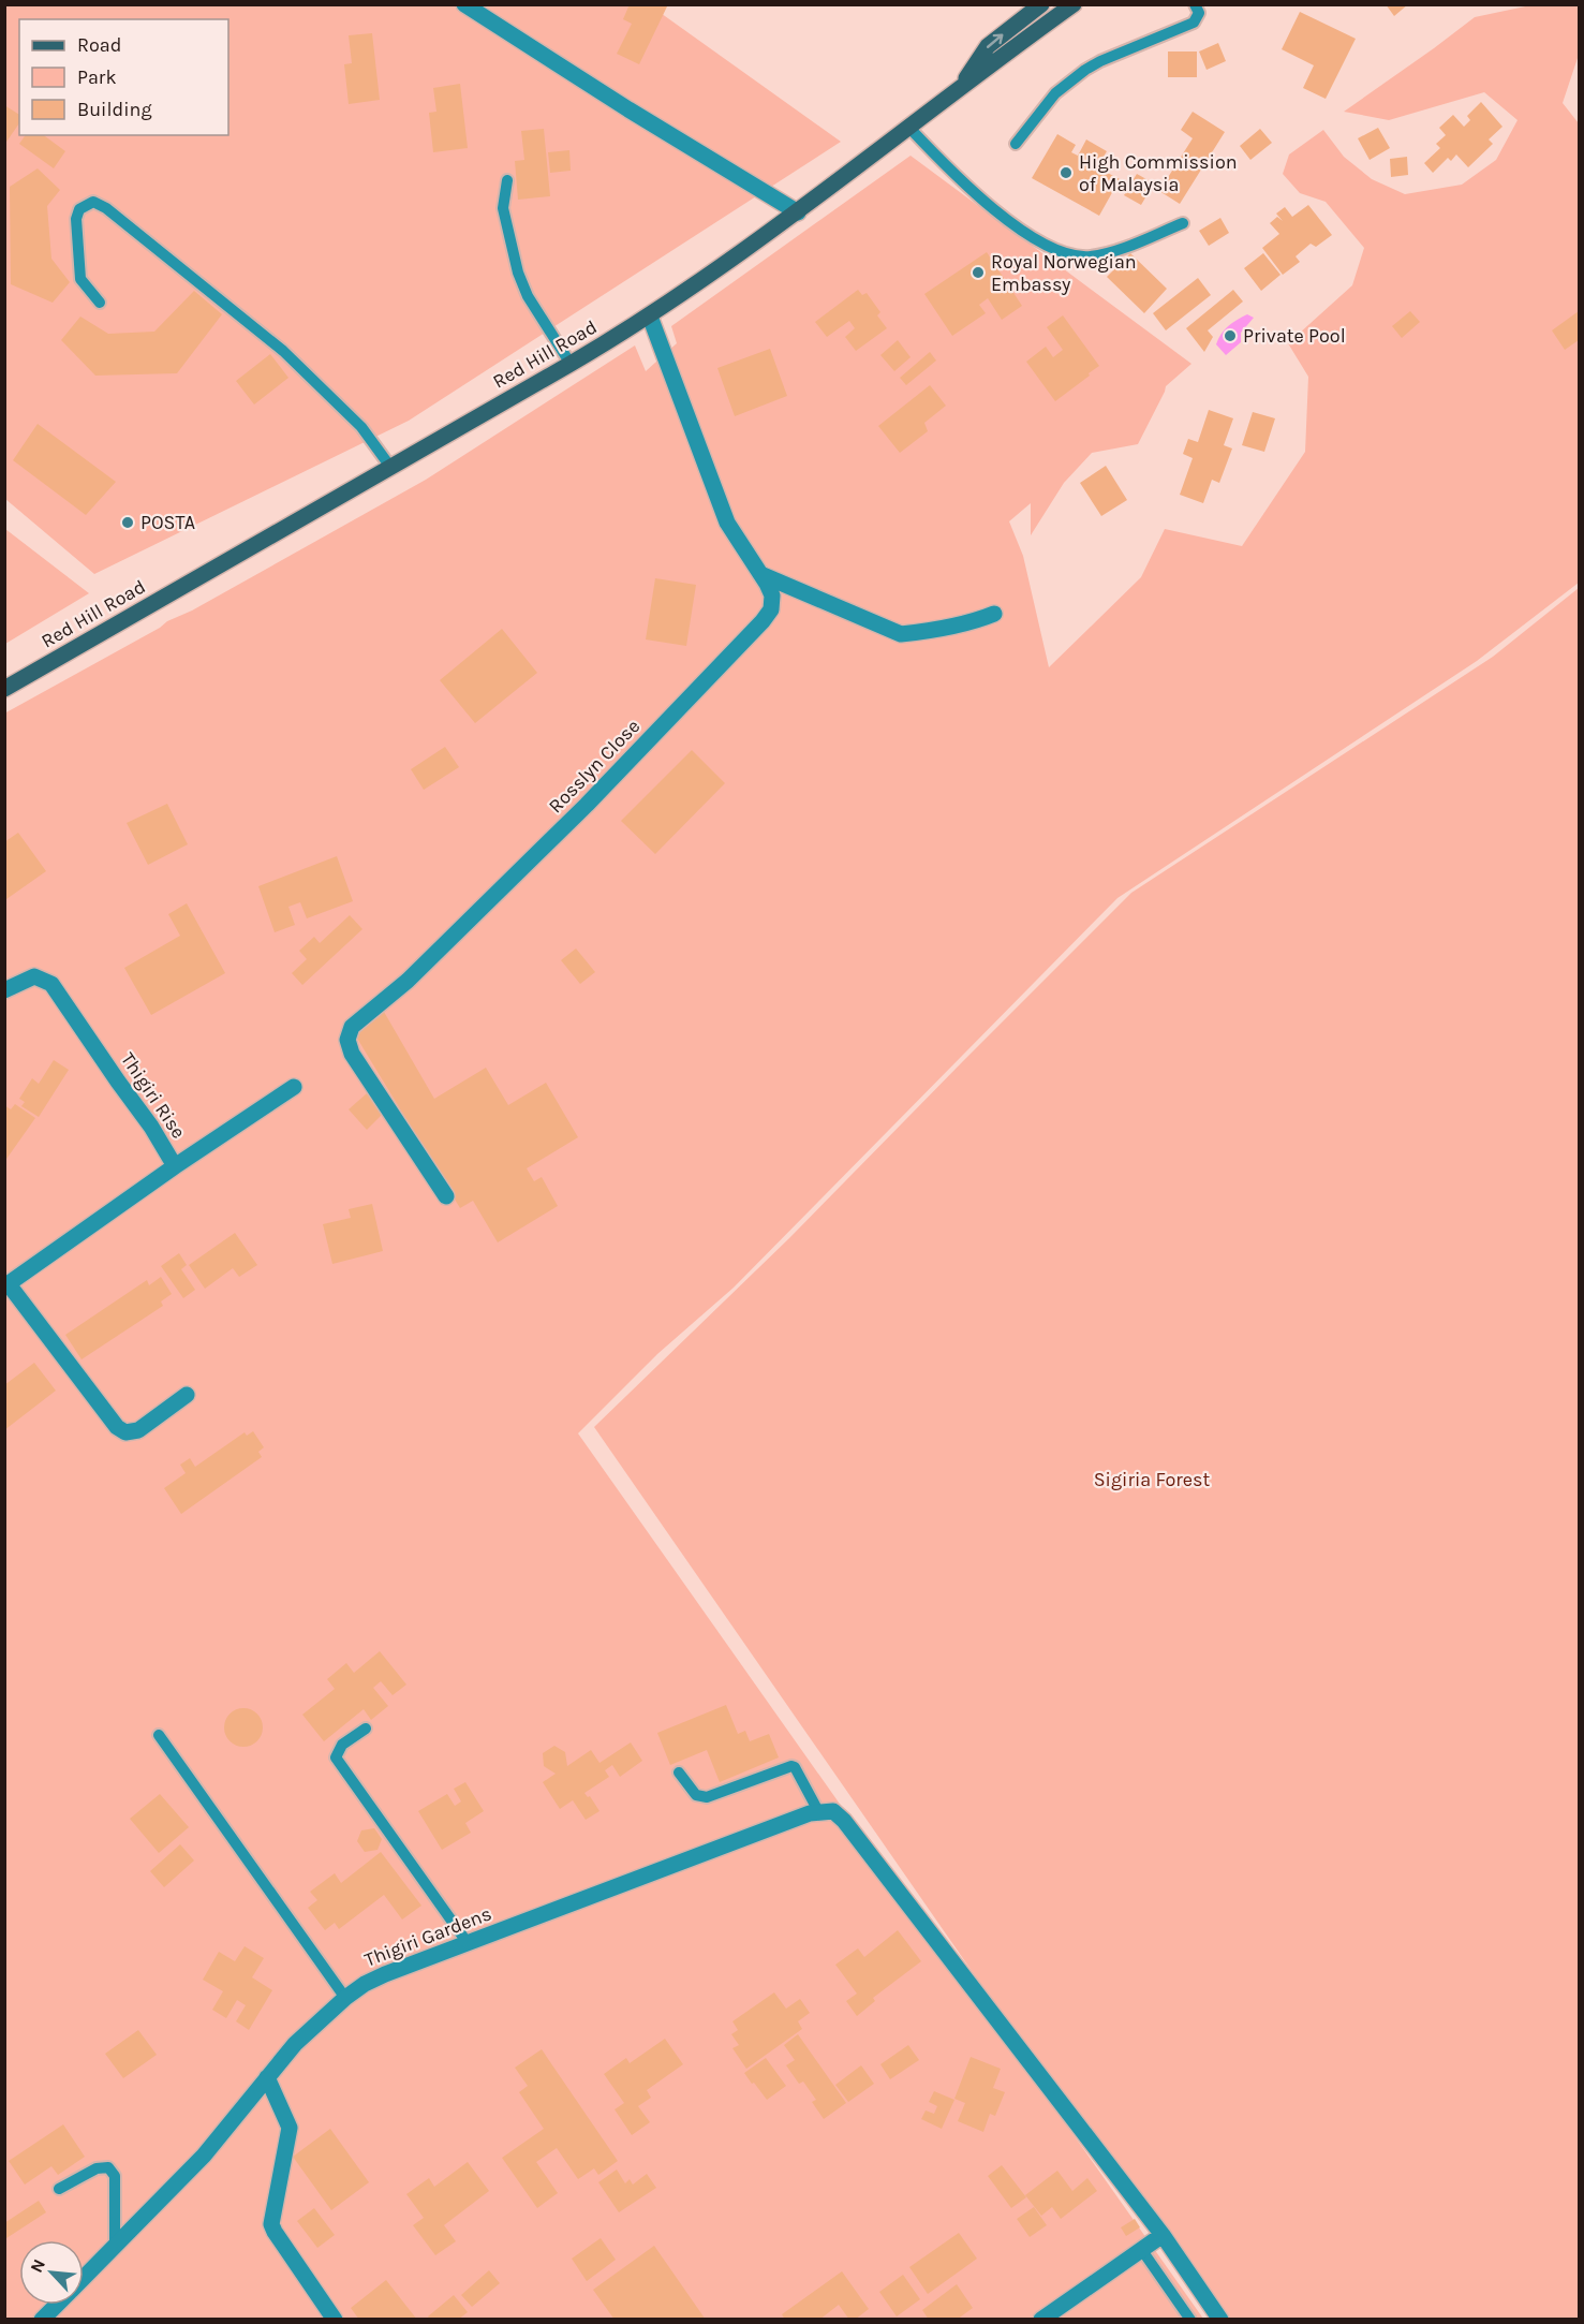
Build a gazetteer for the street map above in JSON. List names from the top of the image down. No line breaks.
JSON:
{"streets":{"main road":["Red Hill Road"],"street":["Rosslyn Close","Thigiri Rise","Thigiri Gardens"]},"crossings":[["Red Hill Road","Rosslyn Close"]],"parks":["Sigiria Forest"],"places":["High Commission of Malaysia","Royal Norwegian Embassy","Private Pool","POSTA"],"legend":["Road","Park","Building"],"north":"top left"}
